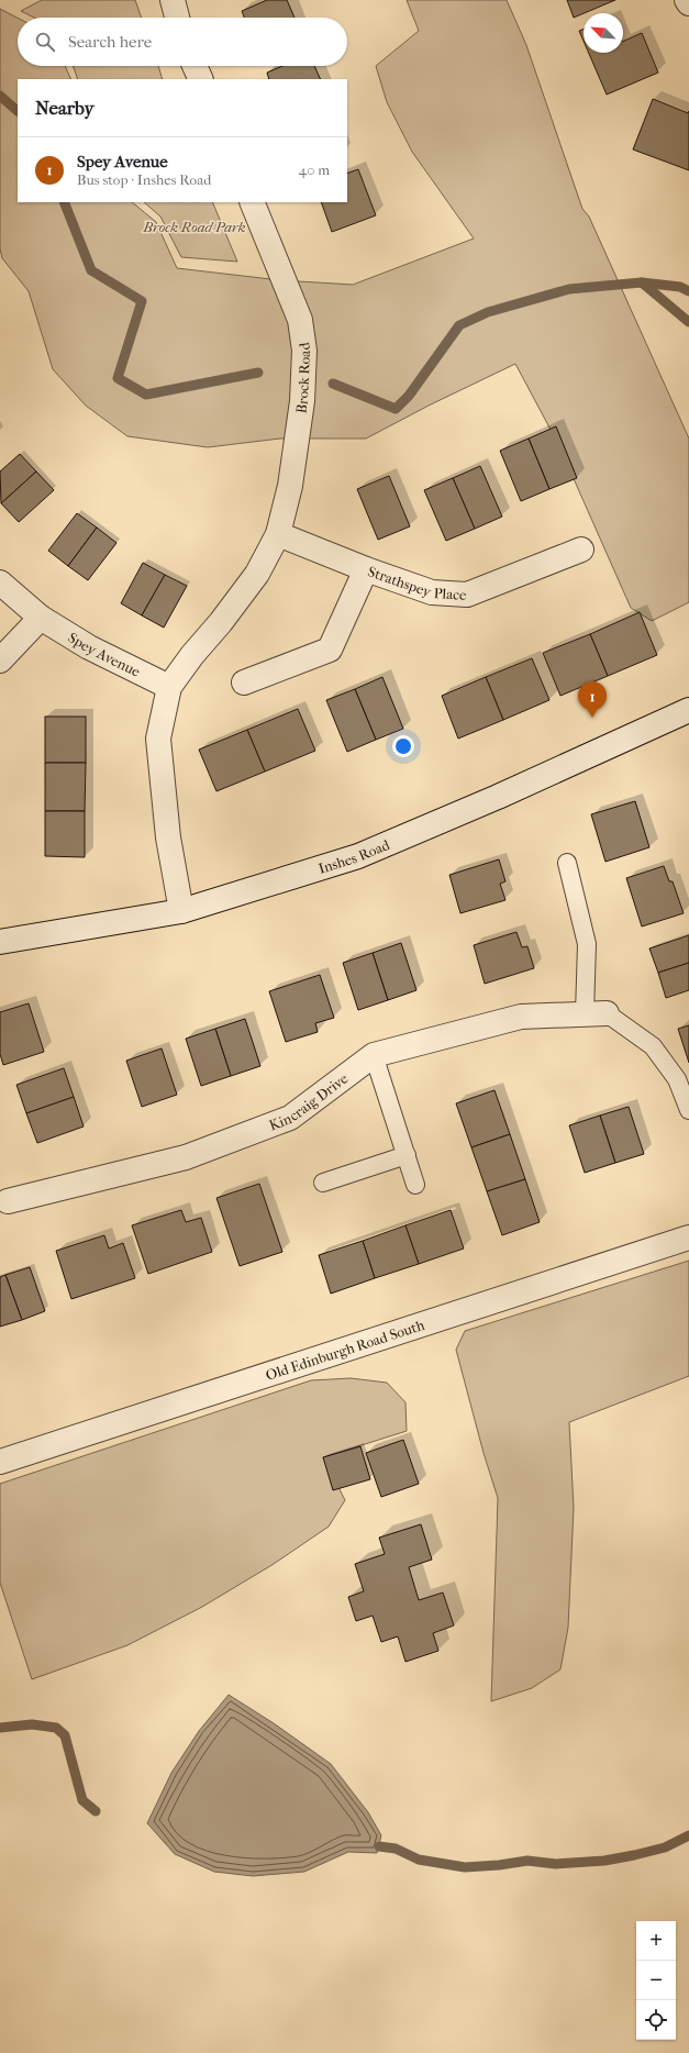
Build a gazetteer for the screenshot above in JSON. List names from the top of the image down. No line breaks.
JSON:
{"streets":{"street":["Brock Road","Strathspey Place","Spey Avenue","Inshes Road","Kincraig Drive","Old Edinburgh Road South"]},"crossings":[["Brock Road","Strathspey Place"],["Brock Road","Spey Avenue"]],"parks":["Brock Road Park"],"north":"top left","page":{"search":"Search here","heading":"Nearby","list":[{"mark":"1","name":"Spey Avenue","note":"Bus stop · Inshes Road","value":"40 m"}],"pins":"1","map_buttons":["+","−"]}}
